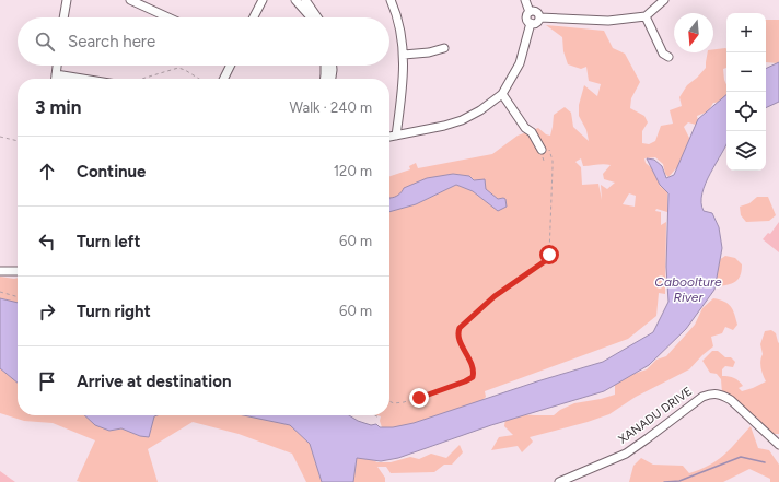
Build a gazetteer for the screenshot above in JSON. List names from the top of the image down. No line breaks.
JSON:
{"streets":{"street":["XANADU DRIVE"]},"water":["Caboolture River"],"north":"bottom","page":{"map_buttons":["+","−"],"search":"Search here","heading":["3 min","Walk · 240 m"],"list":[["Continue","120 m"],["Turn left","60 m"],["Turn right","60 m"],"Arrive at destination"]}}
